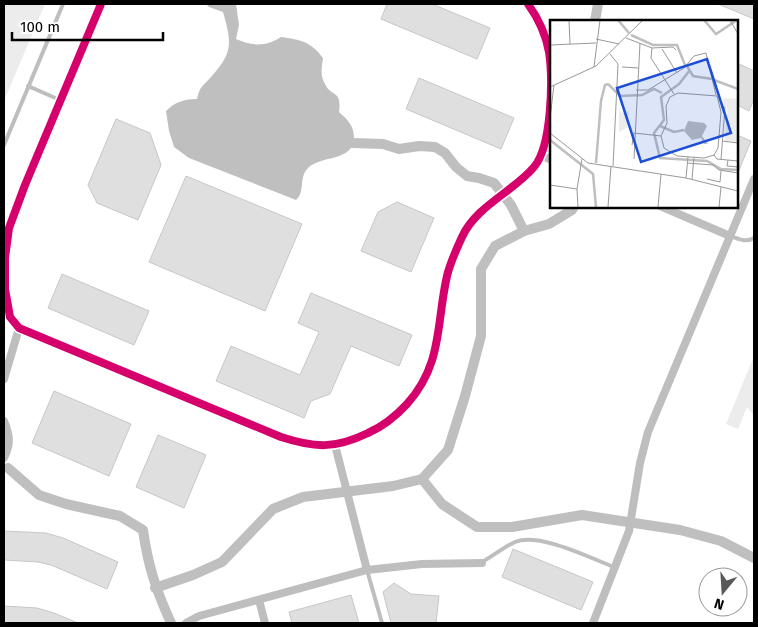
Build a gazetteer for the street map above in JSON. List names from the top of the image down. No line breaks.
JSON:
{"scale_bar":"100 m","north":"bottom"}
